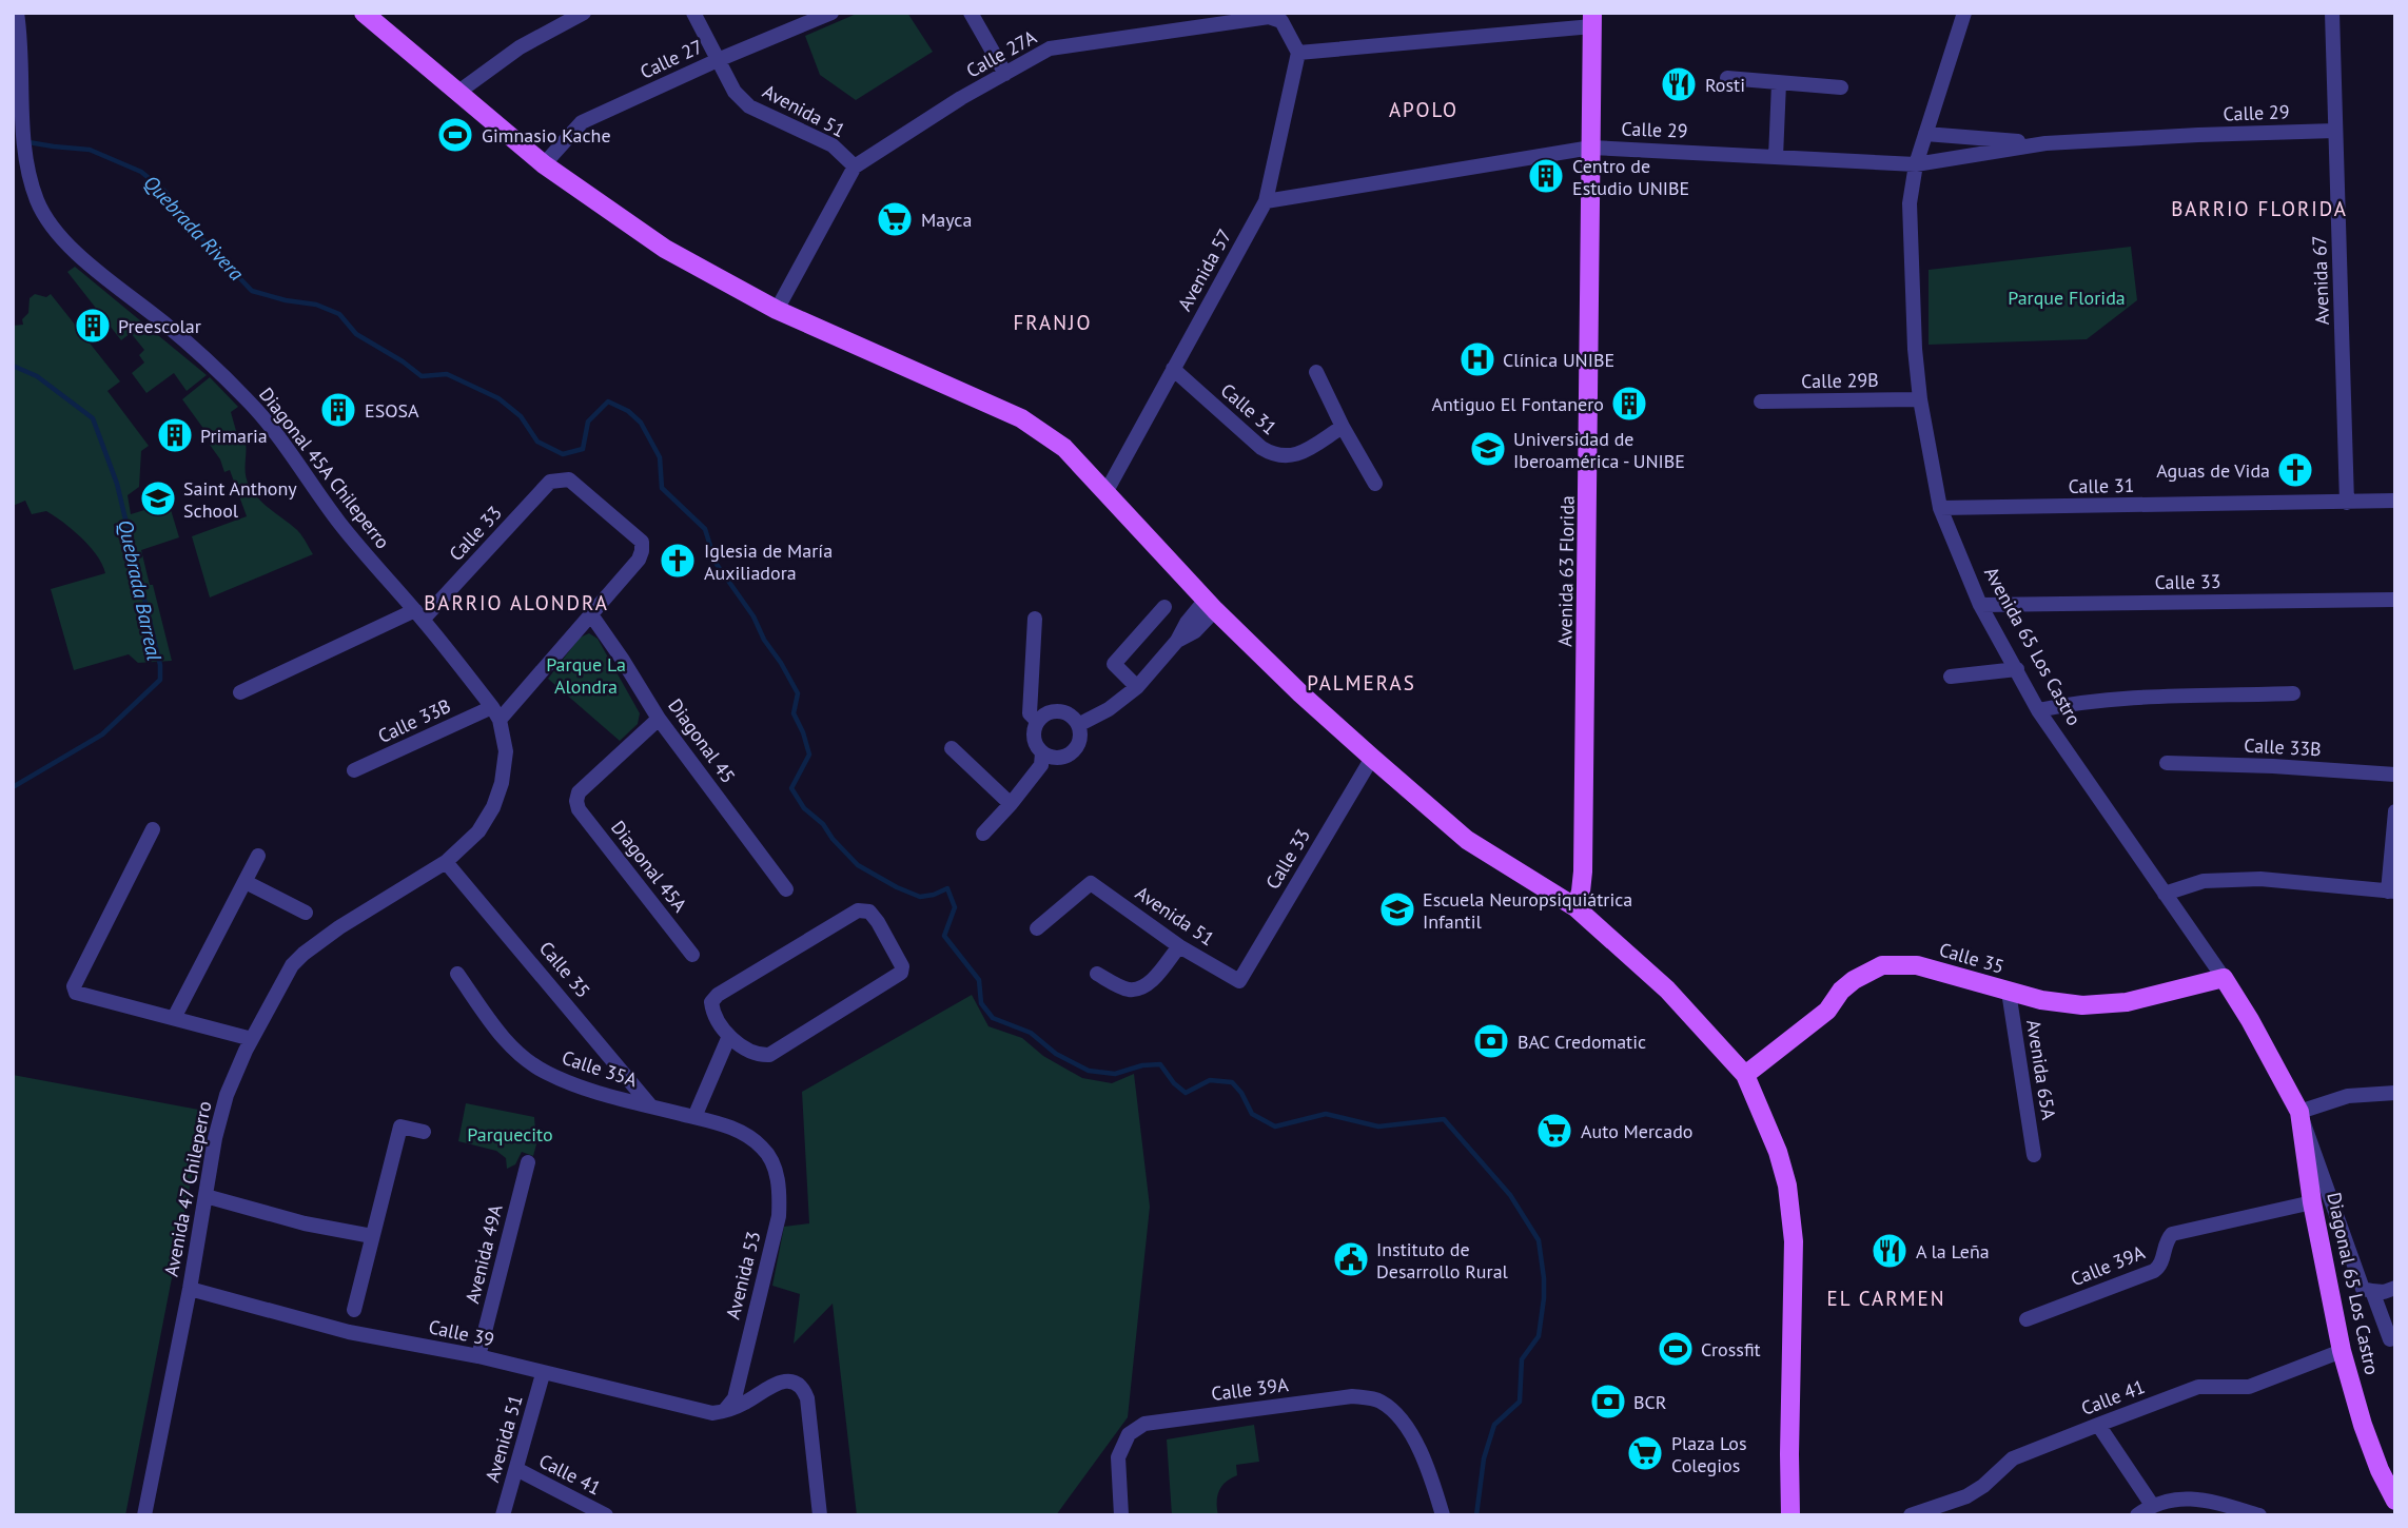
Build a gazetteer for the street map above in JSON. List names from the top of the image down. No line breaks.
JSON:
{"streets":{"main road":["Avenida 63 Florida","Avenida 65 Los Castro","Calle 35","Diagonal 65 Los Castro"],"street":["Calle 27A","Calle 27","Avenida 51","Calle 29","Avenida 57","Avenida 67","Calle 29B","Calle 31","Diagonal 45A Chileperro","Calle 33","Calle 33B","Diagonal 45","Diagonal 45A","Calle 35A","Avenida 65A","Avenida 47 Chileperro","Avenida 49A","Calle 39A","Avenida 53","Calle 39","Calle 41"]},"crossings":[["Calle 27A","Avenida 51"],["Calle 27A","Avenida 57"],["Calle 27","Avenida 51"],["Avenida 51","Calle 33"],["Avenida 51","Calle 39"],["Avenida 51","Calle 41"],["Calle 29","Avenida 57"],["Calle 29","Avenida 67"],["Calle 29","Avenida 63 Florida"],["Calle 29","Avenida 65 Los Castro"],["Avenida 57","Calle 31"],["Avenida 67","Calle 31"],["Calle 29B","Avenida 65 Los Castro"],["Calle 31","Avenida 65 Los Castro"],["Diagonal 45A Chileperro","Calle 33"],["Diagonal 45A Chileperro","Calle 33B"],["Diagonal 45A Chileperro","Avenida 47 Chileperro"],["Calle 33","Avenida 65 Los Castro"],["Calle 33","Diagonal 45"],["Avenida 65 Los Castro","Calle 35"],["Avenida 65 Los Castro","Diagonal 65 Los Castro"],["Calle 33B","Avenida 47 Chileperro"],["Diagonal 45","Diagonal 45A"],["Calle 35","Calle 35A"],["Calle 35","Avenida 65A"],["Calle 35","Avenida 47 Chileperro"],["Calle 35A","Avenida 53"],["Avenida 47 Chileperro","Calle 39"],["Avenida 49A","Calle 39"],["Calle 39A","Diagonal 65 Los Castro"],["Avenida 53","Calle 39"],["Diagonal 65 Los Castro","Calle 41"]],"districts":["APOLO","BARRIO FLORIDA","FRANJO","BARRIO ALONDRA","PALMERAS","EL CARMEN"],"water":["Quebrada Rivera","Quebrada Barreal"],"parks":["Parque Florida","Parque La Alondra","Parquecito"],"places":{"restaurant":["Rosti","A la Leña"],"sports":["Gimnasio Kache","Crossfit"],"building":["Centro de Estudio UNIBE","Preescolar","Antiguo El Fontanero","ESOSA","Primaria"],"supermarket":["Mayca","Auto Mercado","Plaza Los Colegios"],"hospital":["Clínica UNIBE"],"school or university":["Universidad de Iberoamérica - UNIBE","Saint Anthony School","Escuela Neuropsiquiátrica Infantil"],"church":["Aguas de Vida","Iglesia de María Auxiliadora"],"bank":["BAC Credomatic","BCR"],"public building":["Instituto de Desarrollo Rural"]}}
